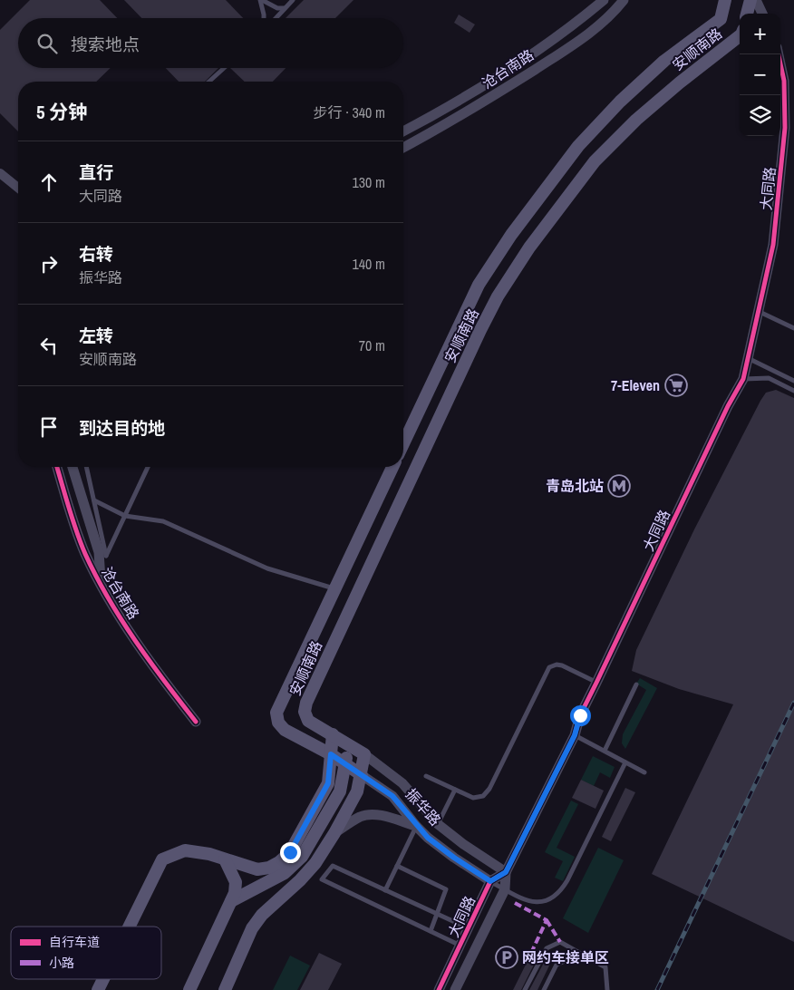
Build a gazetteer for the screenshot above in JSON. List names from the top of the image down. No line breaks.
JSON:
{"streets":{"main road":["安顺南路","振华路"],"street":["沧台南路","大同路"]},"crossings":[["安顺南路","振华路"],["大同路","振华路"]],"places":{"supermarket":["7-Eleven"],"metro station":["青岛北站"],"parking":["网约车接单区"]},"legend":["自行车道","小路"],"page":{"map_buttons":["+","−"],"search":"搜索地点","heading":["5 分钟","步行 · 340 m"],"list":[["直行","大同路","130 m"],["右转","振华路","140 m"],["左转","安顺南路","70 m"],"到达目的地"]}}
